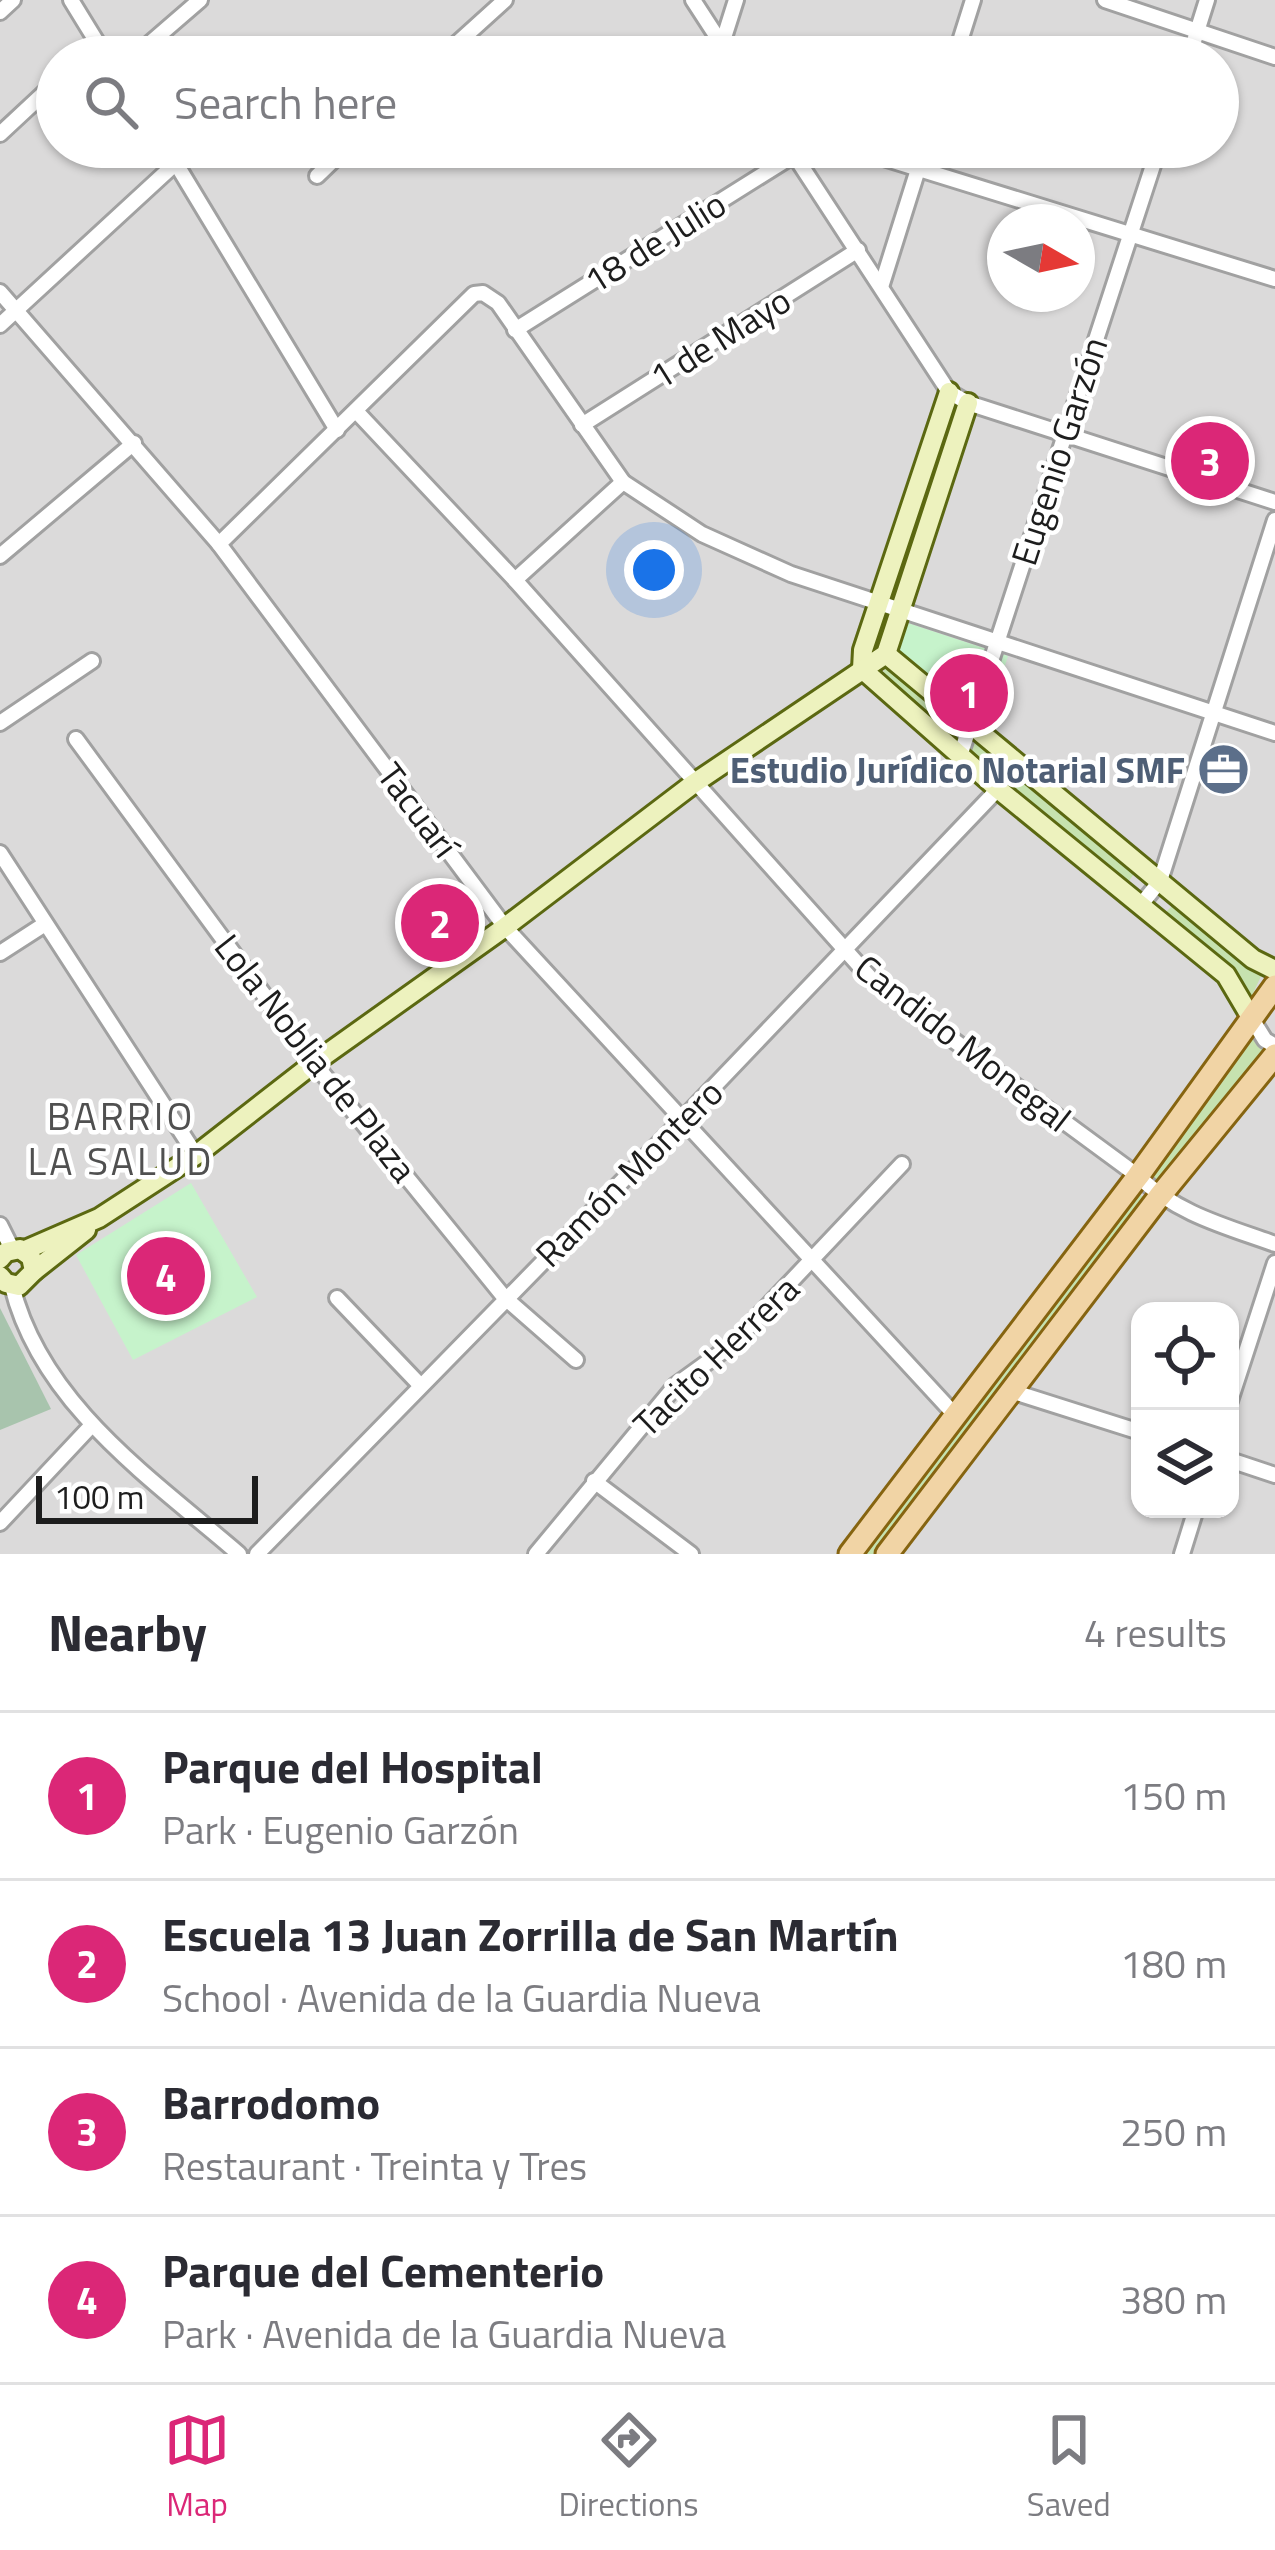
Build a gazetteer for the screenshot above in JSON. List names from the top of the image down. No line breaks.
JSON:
{"streets":{"street":["18 de Julio","1 de Mayo","Eugenio Garzón","Tacuarí","Candido Monegal","Lola Noblia de Plaza","Ramón Montero","Tacito Herrera"]},"crossings":[["Tacuarí","Ramón Montero"],["Tacuarí","Tacito Herrera"],["Candido Monegal","Ramón Montero"],["Lola Noblia de Plaza","Ramón Montero"]],"districts":["BARRIO LA SALUD"],"places":{"office":["Estudio Jurídico Notarial SMF"]},"scale_bar":"100 m","north":"right","page":{"search":"Search here","pins":["3","1","2","4"],"scale":"100 m","heading":["Nearby","4 results"],"list":[{"mark":"1","name":"Parque del Hospital","note":"Park · Eugenio Garzón","value":"150 m"},{"mark":"2","name":"Escuela 13 Juan Zorrilla de San Martín","note":"School · Avenida de la Guardia Nueva","value":"180 m"},{"mark":"3","name":"Barrodomo","note":"Restaurant · Treinta y Tres","value":"250 m"},{"mark":"4","name":"Parque del Cementerio","note":"Park · Avenida de la Guardia Nueva","value":"380 m"}],"nav":["Map","Directions","Saved"]}}
